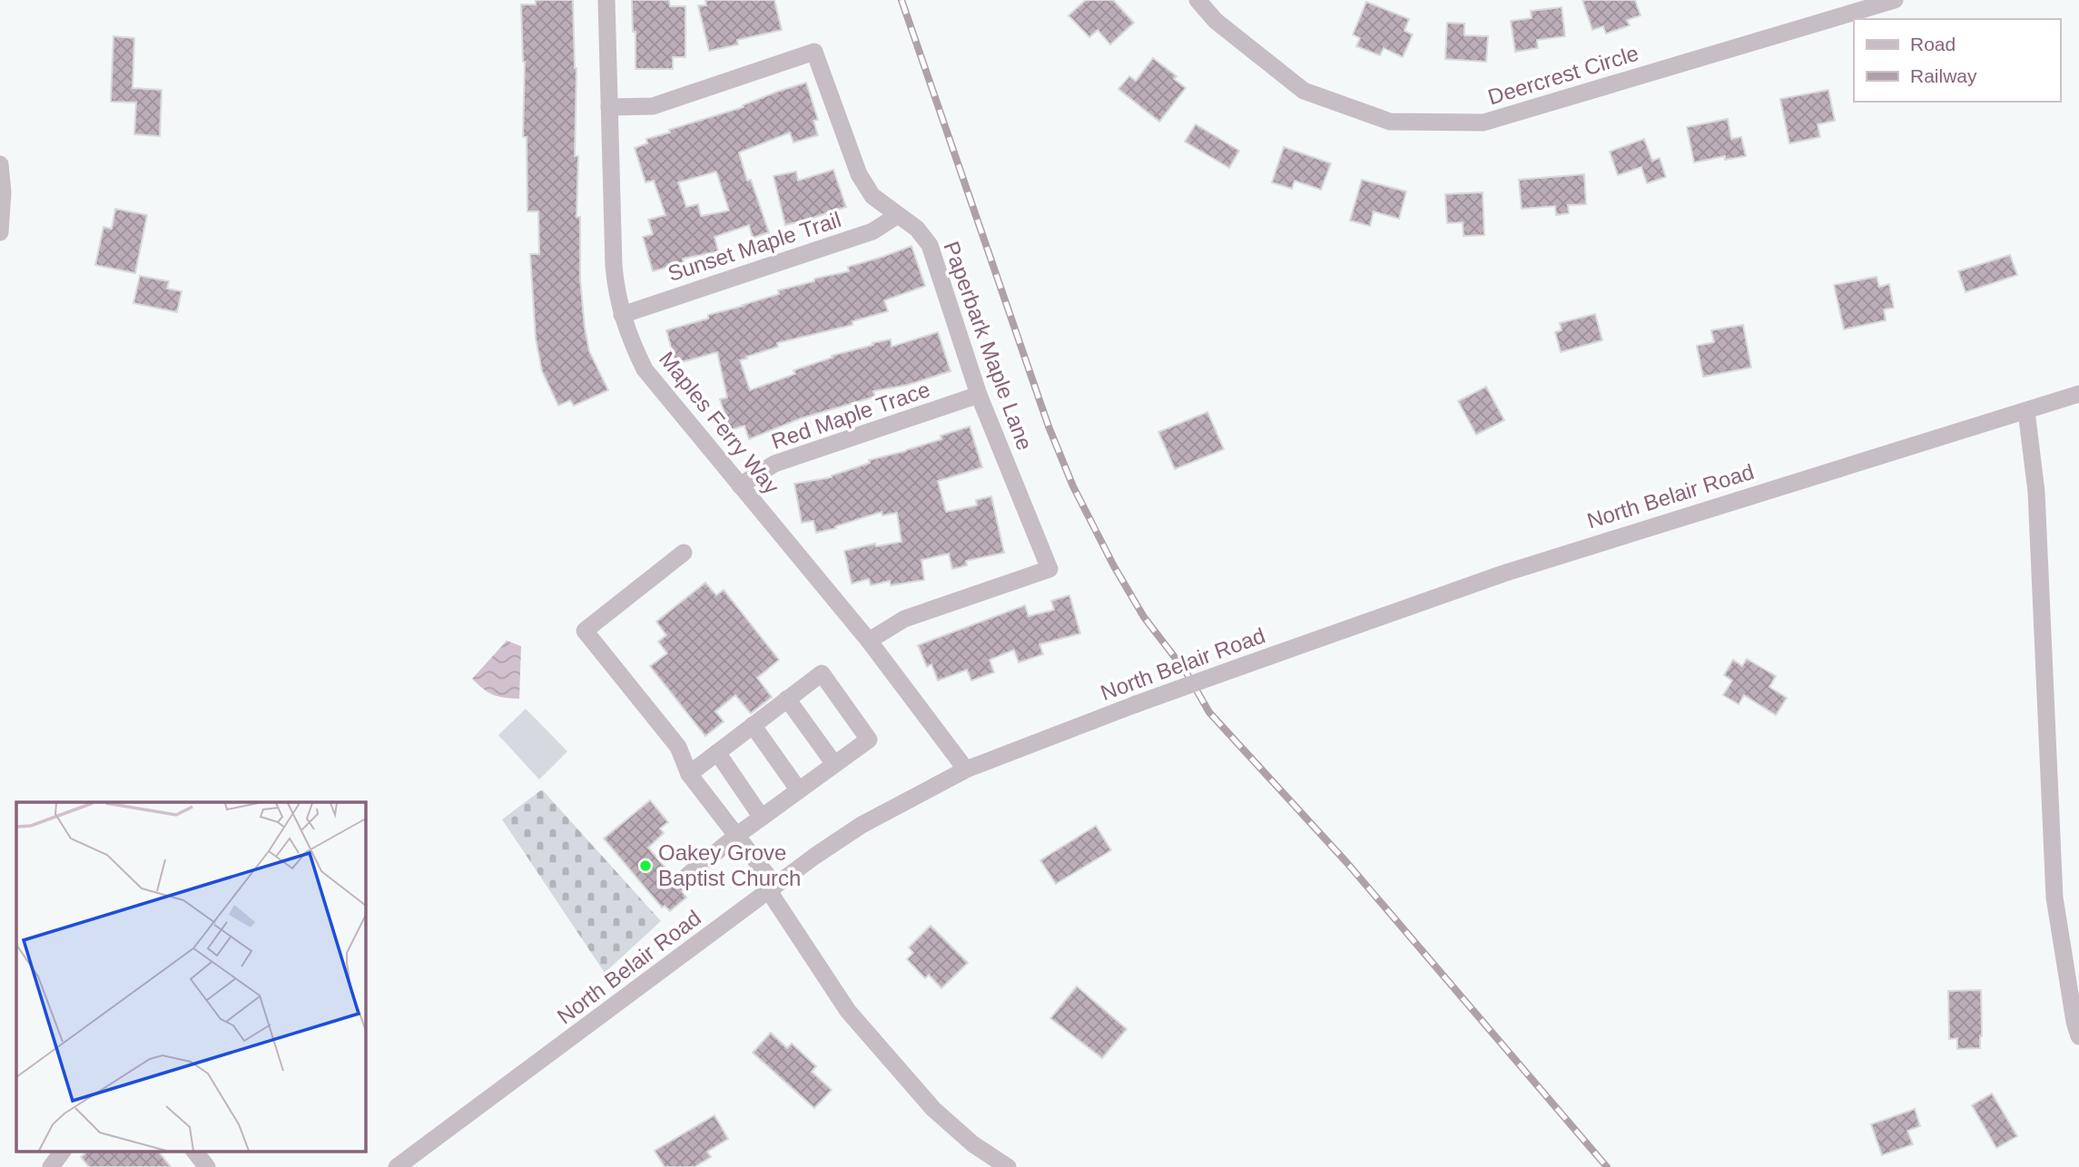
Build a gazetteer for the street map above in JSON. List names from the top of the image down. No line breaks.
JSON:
{"streets":{"street":["Deercrest Circle","Sunset Maple Trail","Paperbark Maple Lane","Red Maple Trace","Maples Ferry Way","North Belair Road"]},"crossings":[["Sunset Maple Trail","Paperbark Maple Lane"],["Sunset Maple Trail","Maples Ferry Way"],["Paperbark Maple Lane","Red Maple Trace"],["Paperbark Maple Lane","Maples Ferry Way"],["Red Maple Trace","Maples Ferry Way"],["Maples Ferry Way","North Belair Road"]],"places":["Oakey Grove Baptist Church"],"legend":["Road","Railway"]}
